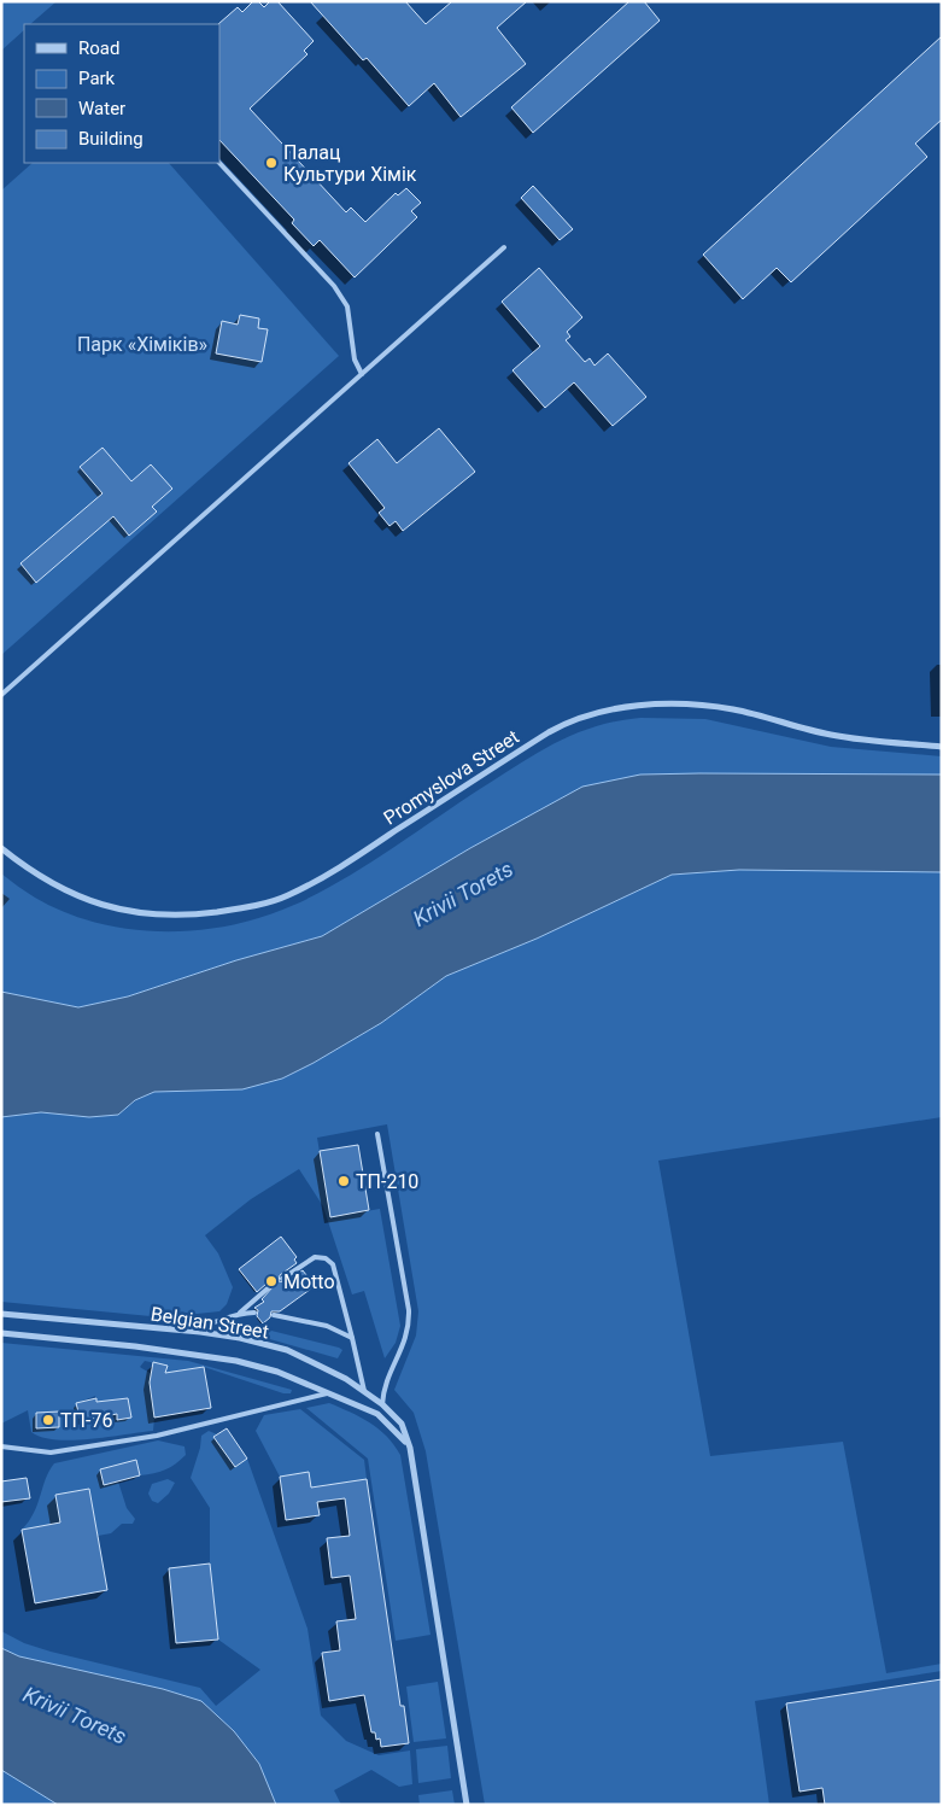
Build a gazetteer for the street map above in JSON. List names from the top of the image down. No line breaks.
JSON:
{"streets":{"street":["Promyslova Street","Belgian Street"]},"water":["Krivii Torets"],"parks":["Парк «Хіміків»"],"places":["Палац Культури Хімік","ТП-210","Motto","ТП-76"],"legend":["Road","Park","Water","Building"]}
